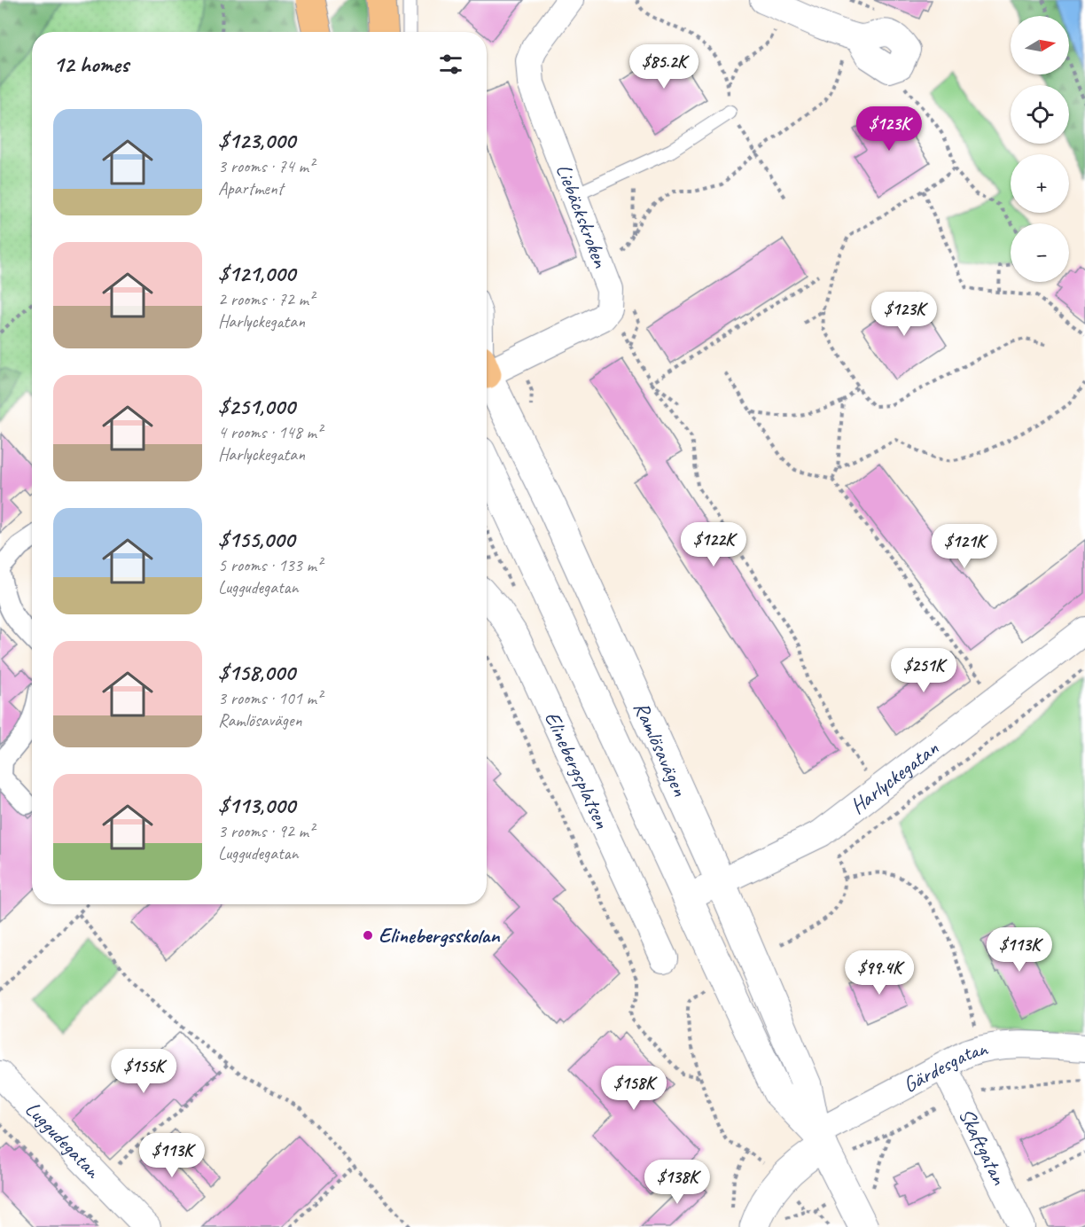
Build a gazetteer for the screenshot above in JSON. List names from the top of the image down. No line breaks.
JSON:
{"streets":{"street":["Liebäckskroken","Ramlösavägen","Elinebergsplatsen","Harlyckegatan","Gärdesgatan","Luggudegatan","Skaftgatan"]},"crossings":[["Ramlösavägen","Harlyckegatan"],["Ramlösavägen","Gärdesgatan"],["Gärdesgatan","Skaftgatan"]],"places":["Elinebergsskolan"],"north":"right","page":{"map_buttons":["+","−"],"heading":"12 homes","price":["$85.2K","$123K","$123K","$122K","$121K","$251K","$113K","$99.4K","$155K","$158K","$113K","$138K"],"list":[{"name":"$123,000","note":"3 rooms · 74 m² · Apartment"},{"name":"$121,000","note":"2 rooms · 72 m² · Harlyckegatan"},{"name":"$251,000","note":"4 rooms · 148 m² · Harlyckegatan"},{"name":"$155,000","note":"5 rooms · 133 m² · Luggudegatan"},{"name":"$158,000","note":"3 rooms · 101 m² · Ramlösavägen"},{"name":"$113,000","note":"3 rooms · 92 m² · Luggudegatan"}]}}
